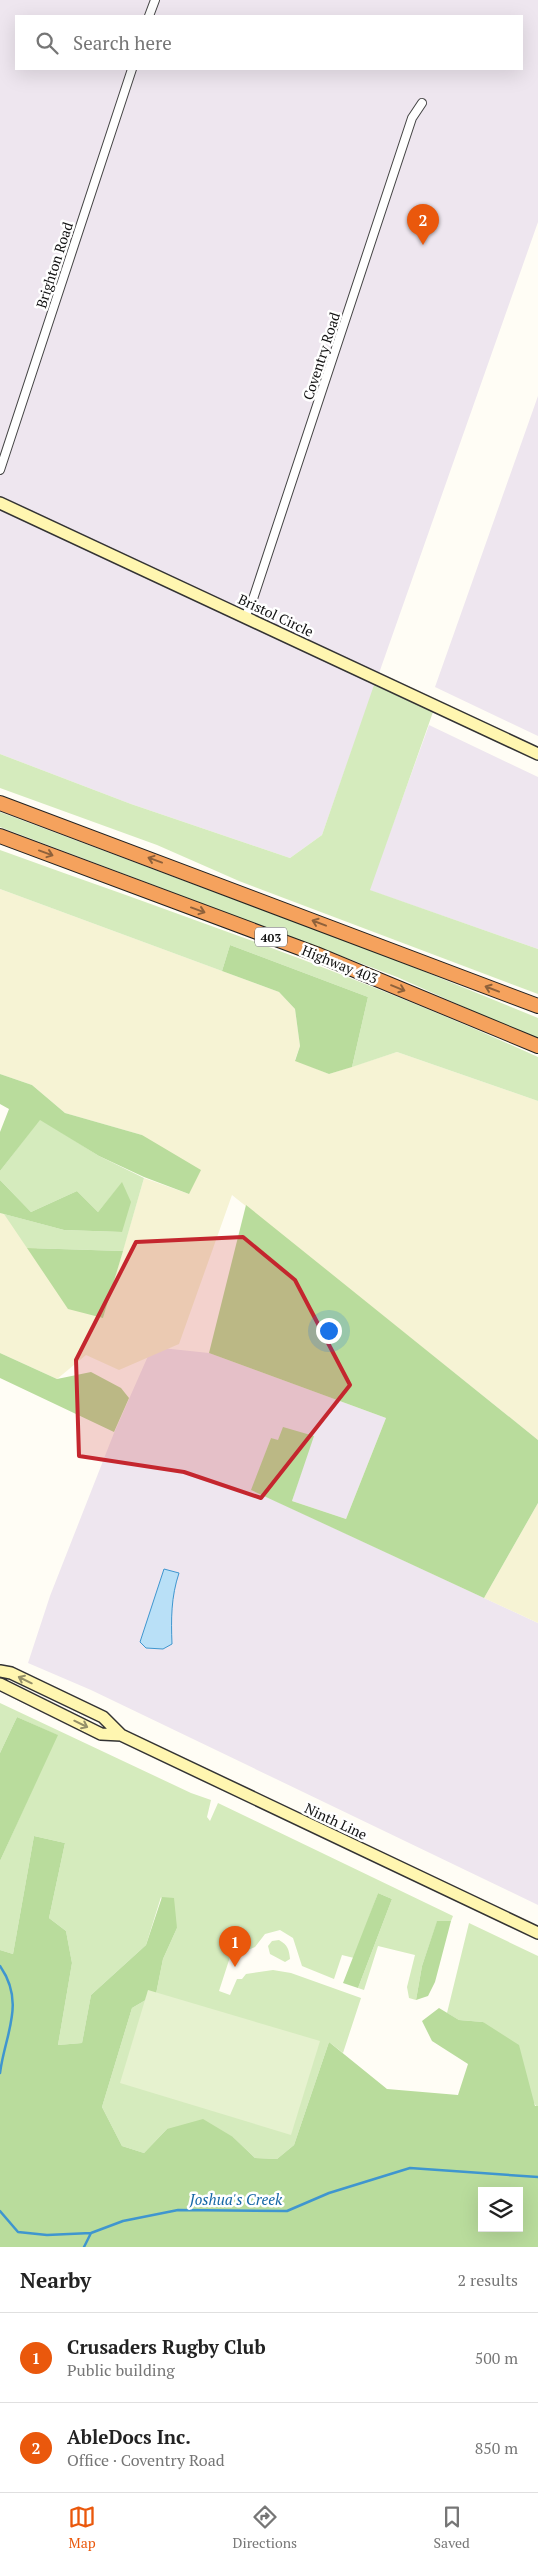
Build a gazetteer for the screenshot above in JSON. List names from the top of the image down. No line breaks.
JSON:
{"streets":{"highway":["403","Highway 403"],"main road":["Bristol Circle","Ninth Line"],"street":["Brighton Road","Coventry Road"]},"crossings":[["Coventry Road","Bristol Circle"]],"water":["Joshua's Creek"],"page":{"search":"Search here","pins":["2","1"],"heading":["Nearby","2 results"],"list":[{"mark":"1","name":"Crusaders Rugby Club","note":"Public building","value":"500 m"},{"mark":"2","name":"AbleDocs Inc.","note":"Office · Coventry Road","value":"850 m"}],"nav":["Map","Directions","Saved"]}}
